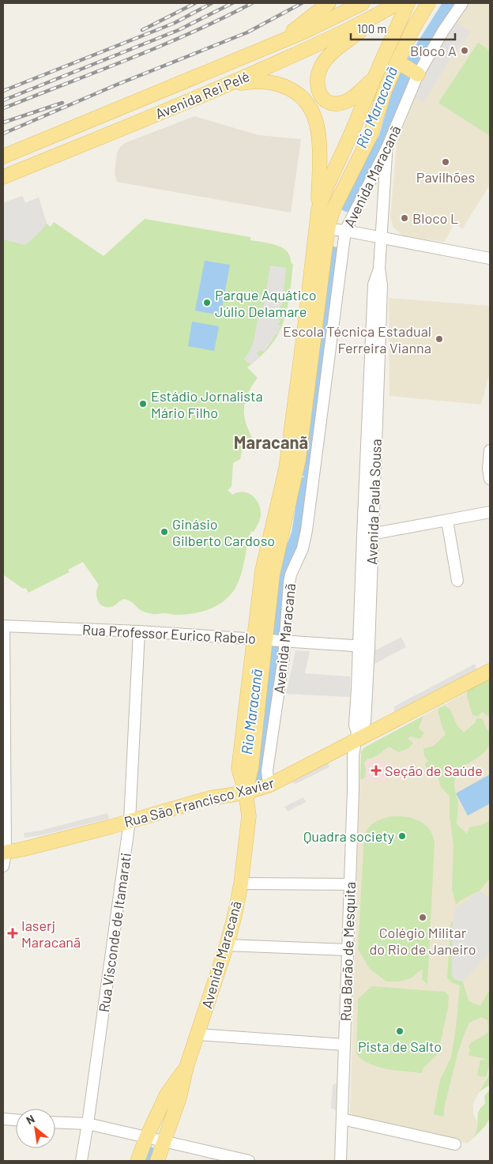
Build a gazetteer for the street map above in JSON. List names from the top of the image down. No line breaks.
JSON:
{"streets":{"main road":["Avenida Rei Pelé","Avenida Maracanã","Rua São Francisco Xavier"],"street":["Avenida Paula Sousa","Rua Professor Eurico Rabelo","Rua Visconde de Itamarati","Rua Barão de Mesquita"]},"crossings":[["Avenida Maracanã","Avenida Paula Sousa"],["Avenida Maracanã","Rua Professor Eurico Rabelo"],["Avenida Maracanã","Rua São Francisco Xavier"],["Avenida Paula Sousa","Rua Professor Eurico Rabelo"],["Avenida Paula Sousa","Rua São Francisco Xavier"],["Avenida Paula Sousa","Rua Barão de Mesquita"],["Rua Professor Eurico Rabelo","Rua Visconde de Itamarati"],["Rua São Francisco Xavier","Rua Visconde de Itamarati"],["Rua São Francisco Xavier","Rua Barão de Mesquita"]],"districts":["Maracanã"],"water":["Rio Maracanã"],"places":{"other":["Bloco A","Pavilhões","Bloco L","Parque Aquático Júlio Delamare","Escola Técnica Estadual Ferreira Vianna","Estádio Jornalista Mário Filho","Ginásio Gilberto Cardoso","Quadra society","Colégio Militar do Rio de Janeiro","Pista de Salto"],"health":["Seção de Saúde","Iaserj Maracanã"]},"scale_bar":"100 m","north":"top left"}
